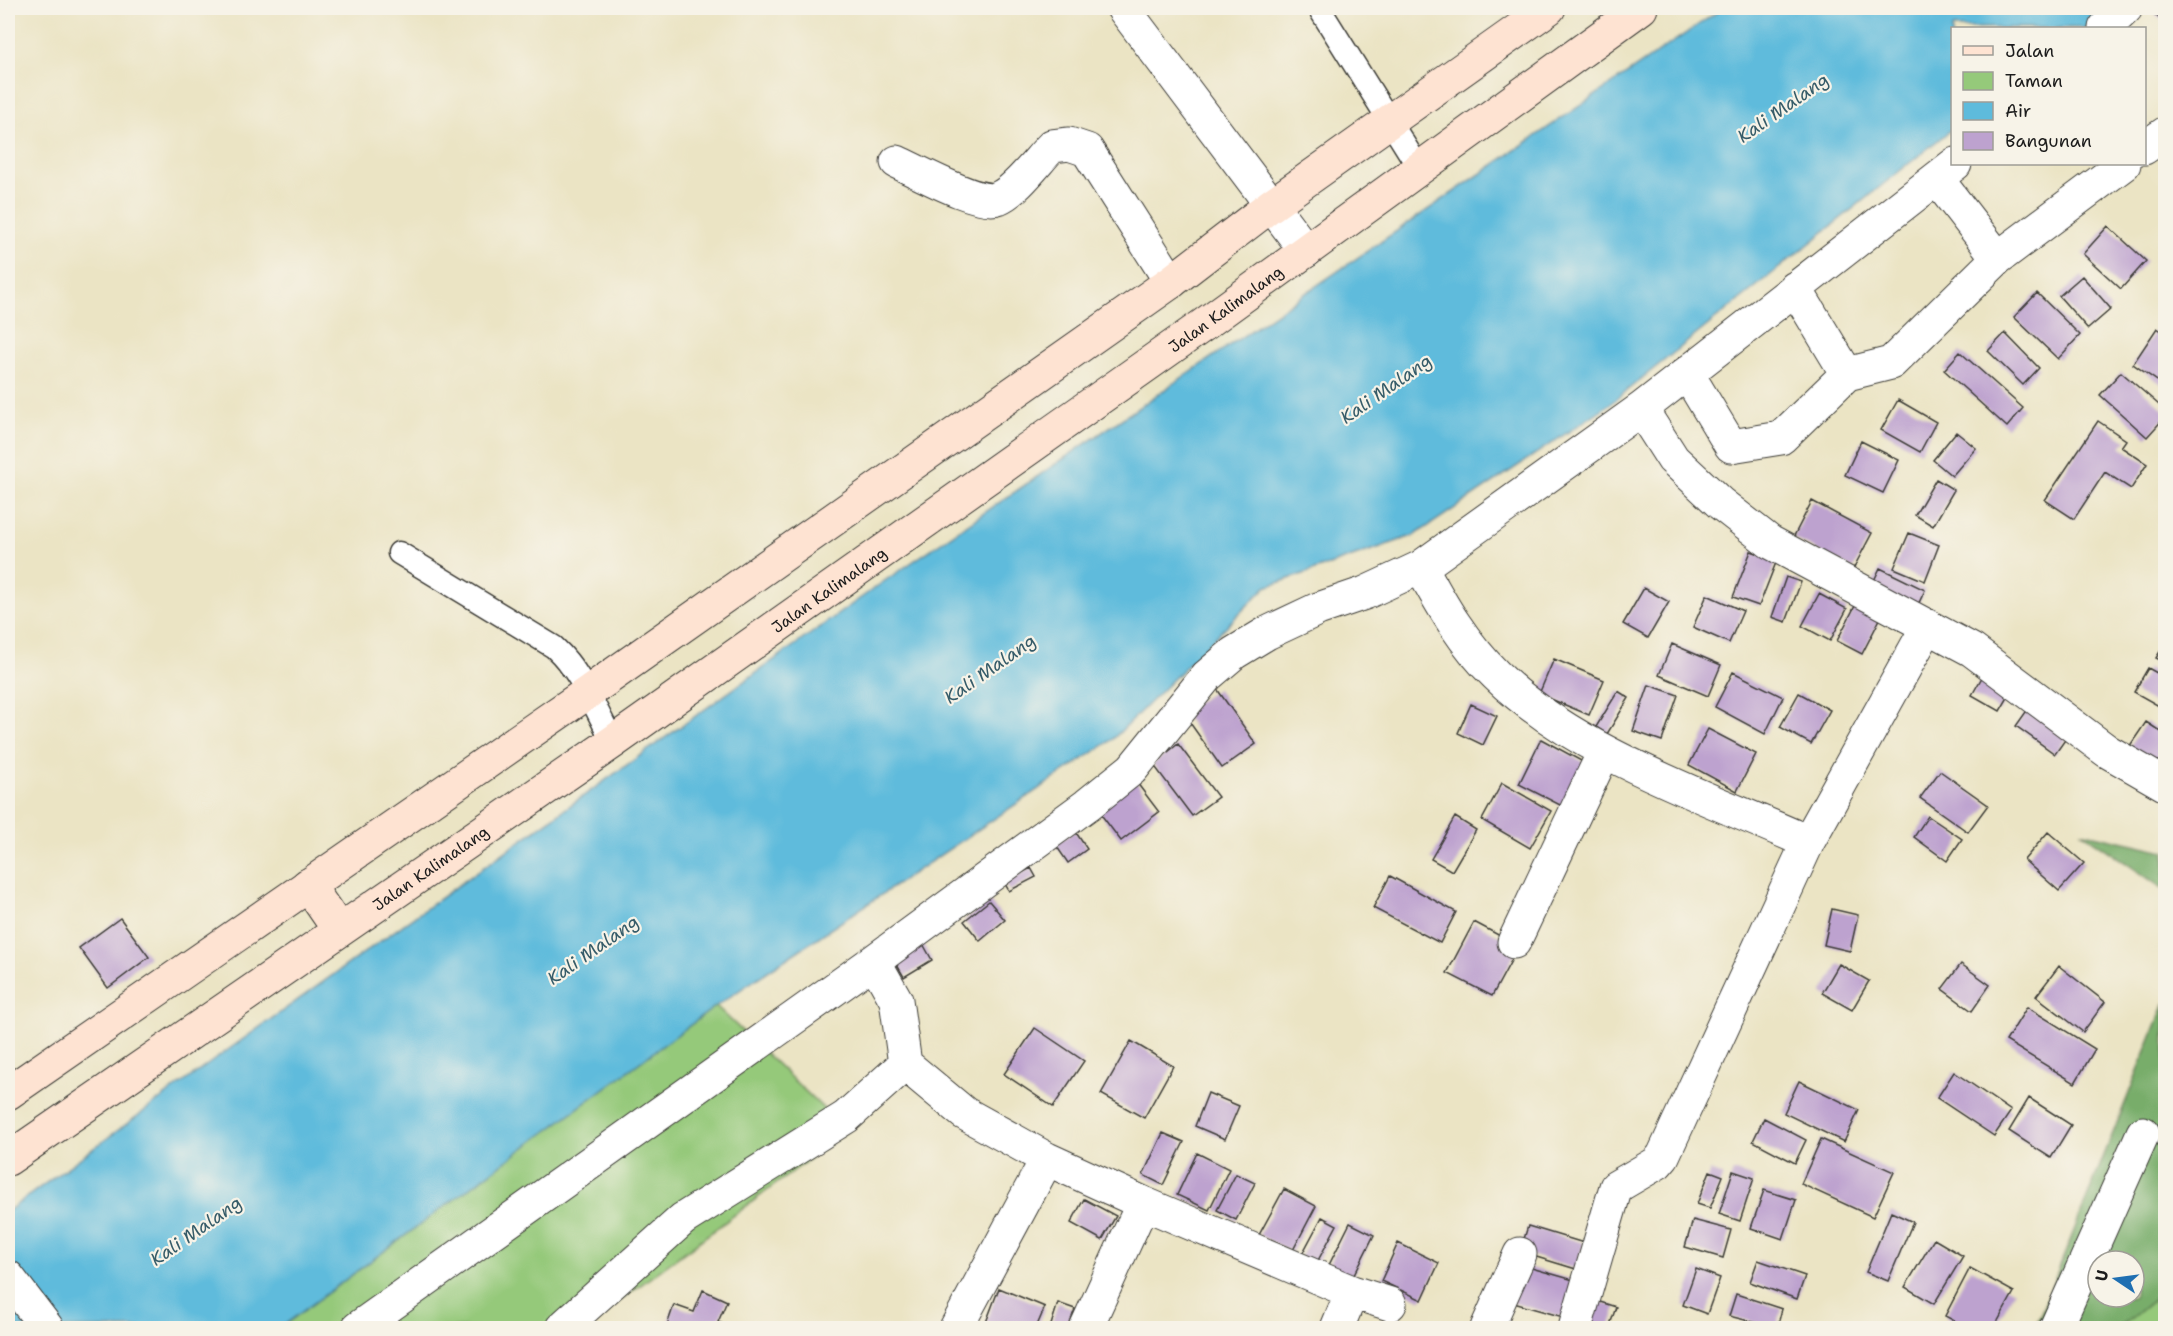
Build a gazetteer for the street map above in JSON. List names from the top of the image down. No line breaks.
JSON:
{"streets":{"main road":["Jalan Kalimalang"]},"water":["Kali Malang"],"legend":["Jalan","Taman","Air","Bangunan"],"north":"left"}
